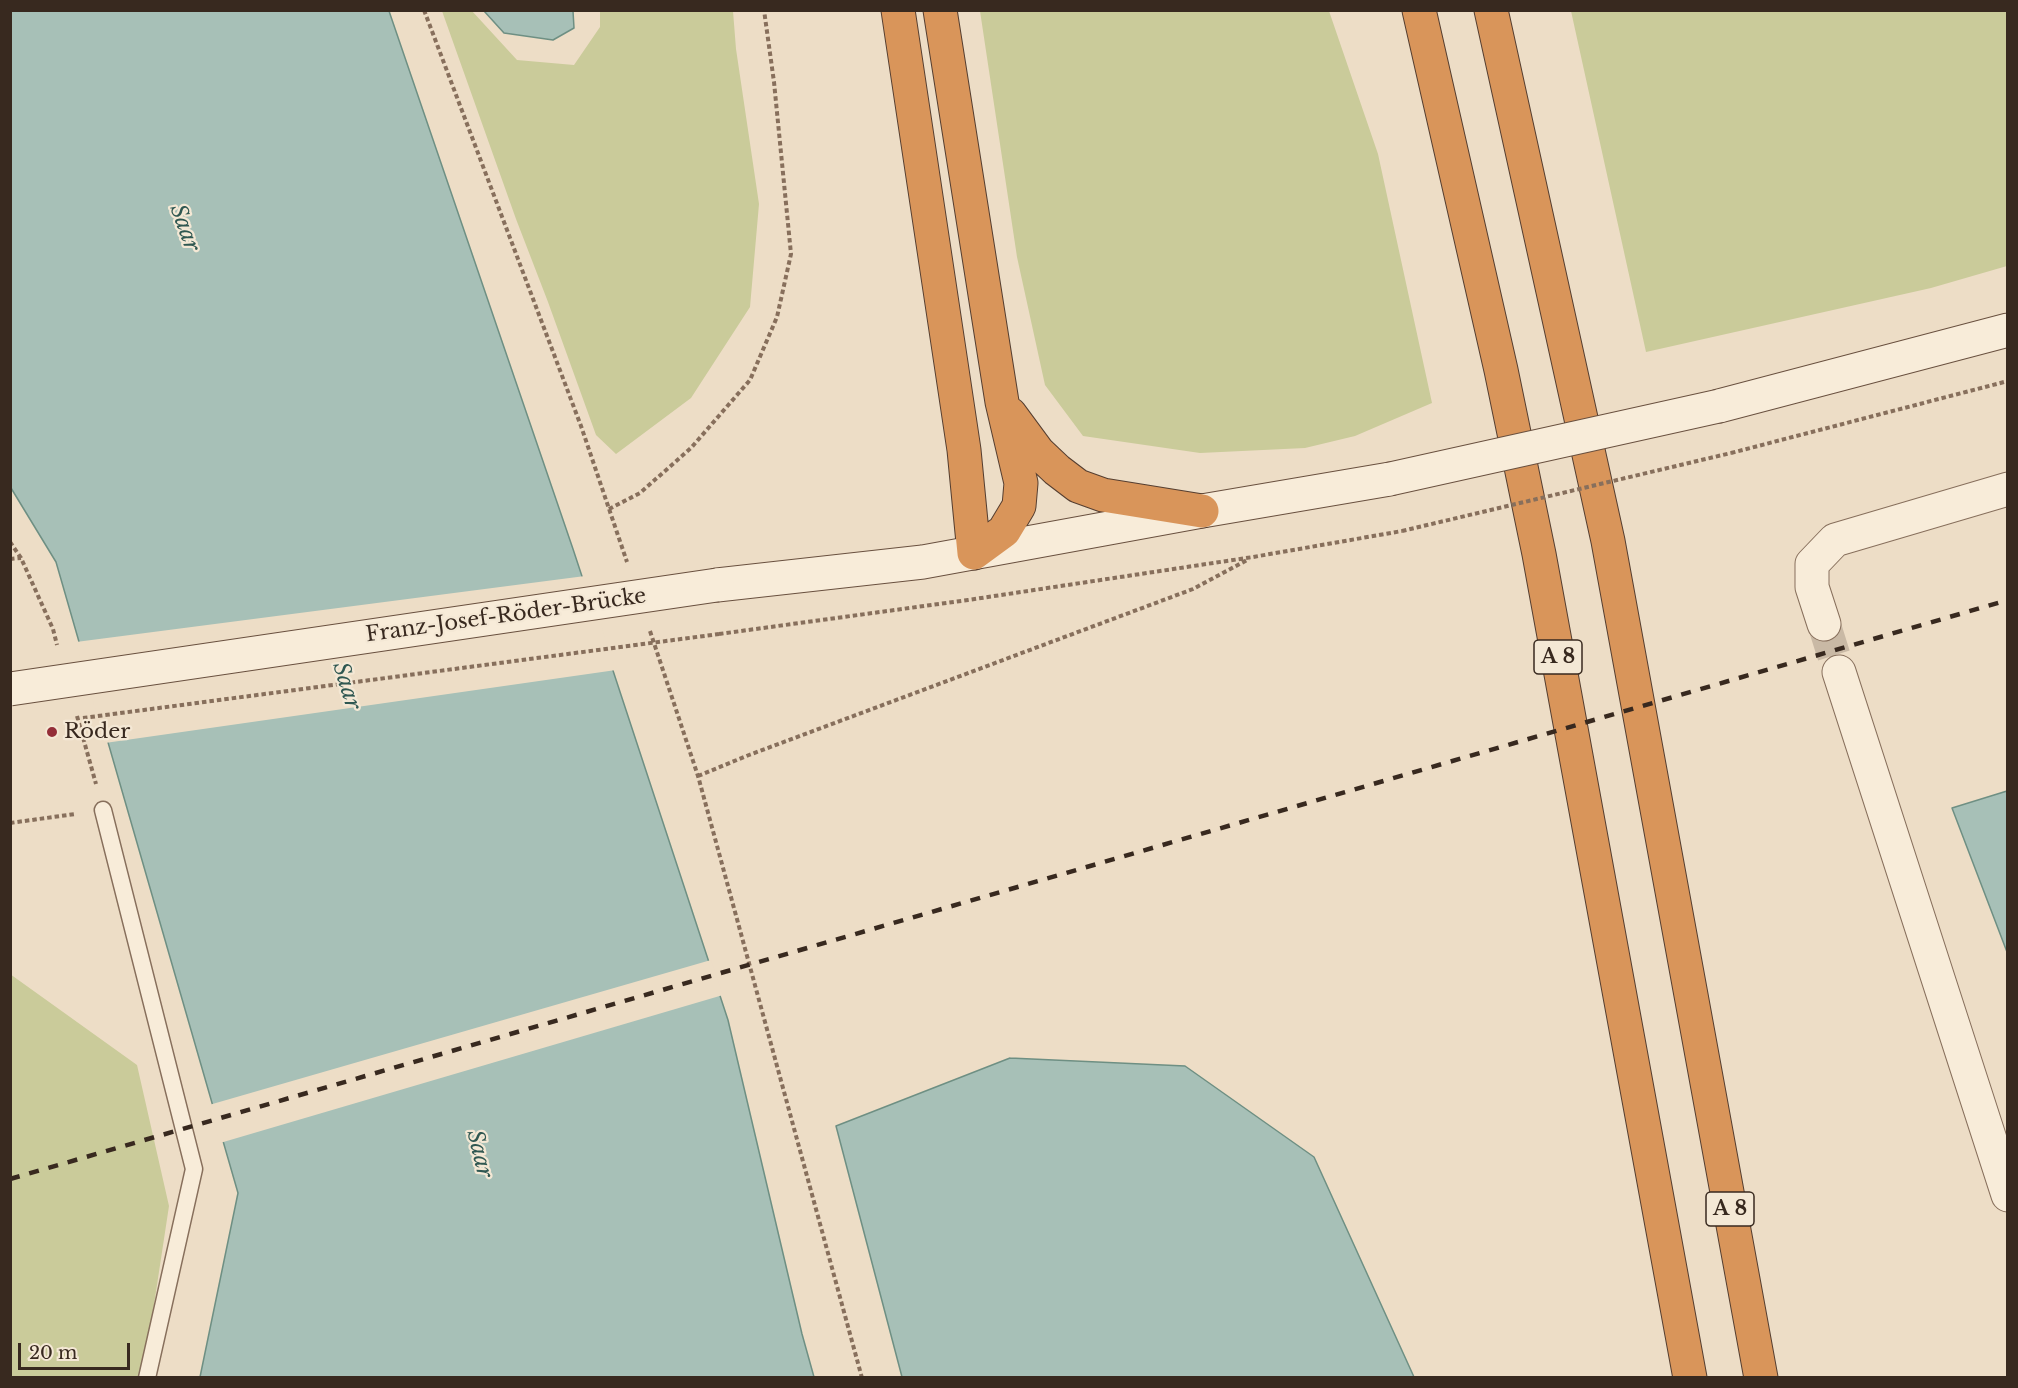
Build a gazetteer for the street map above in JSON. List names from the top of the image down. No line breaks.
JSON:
{"streets":{"highway":["A 8"],"main road":["Franz-Josef-Röder-Brücke"]},"water":["Saar"],"places":["Röder"],"scale_bar":"20 m"}
